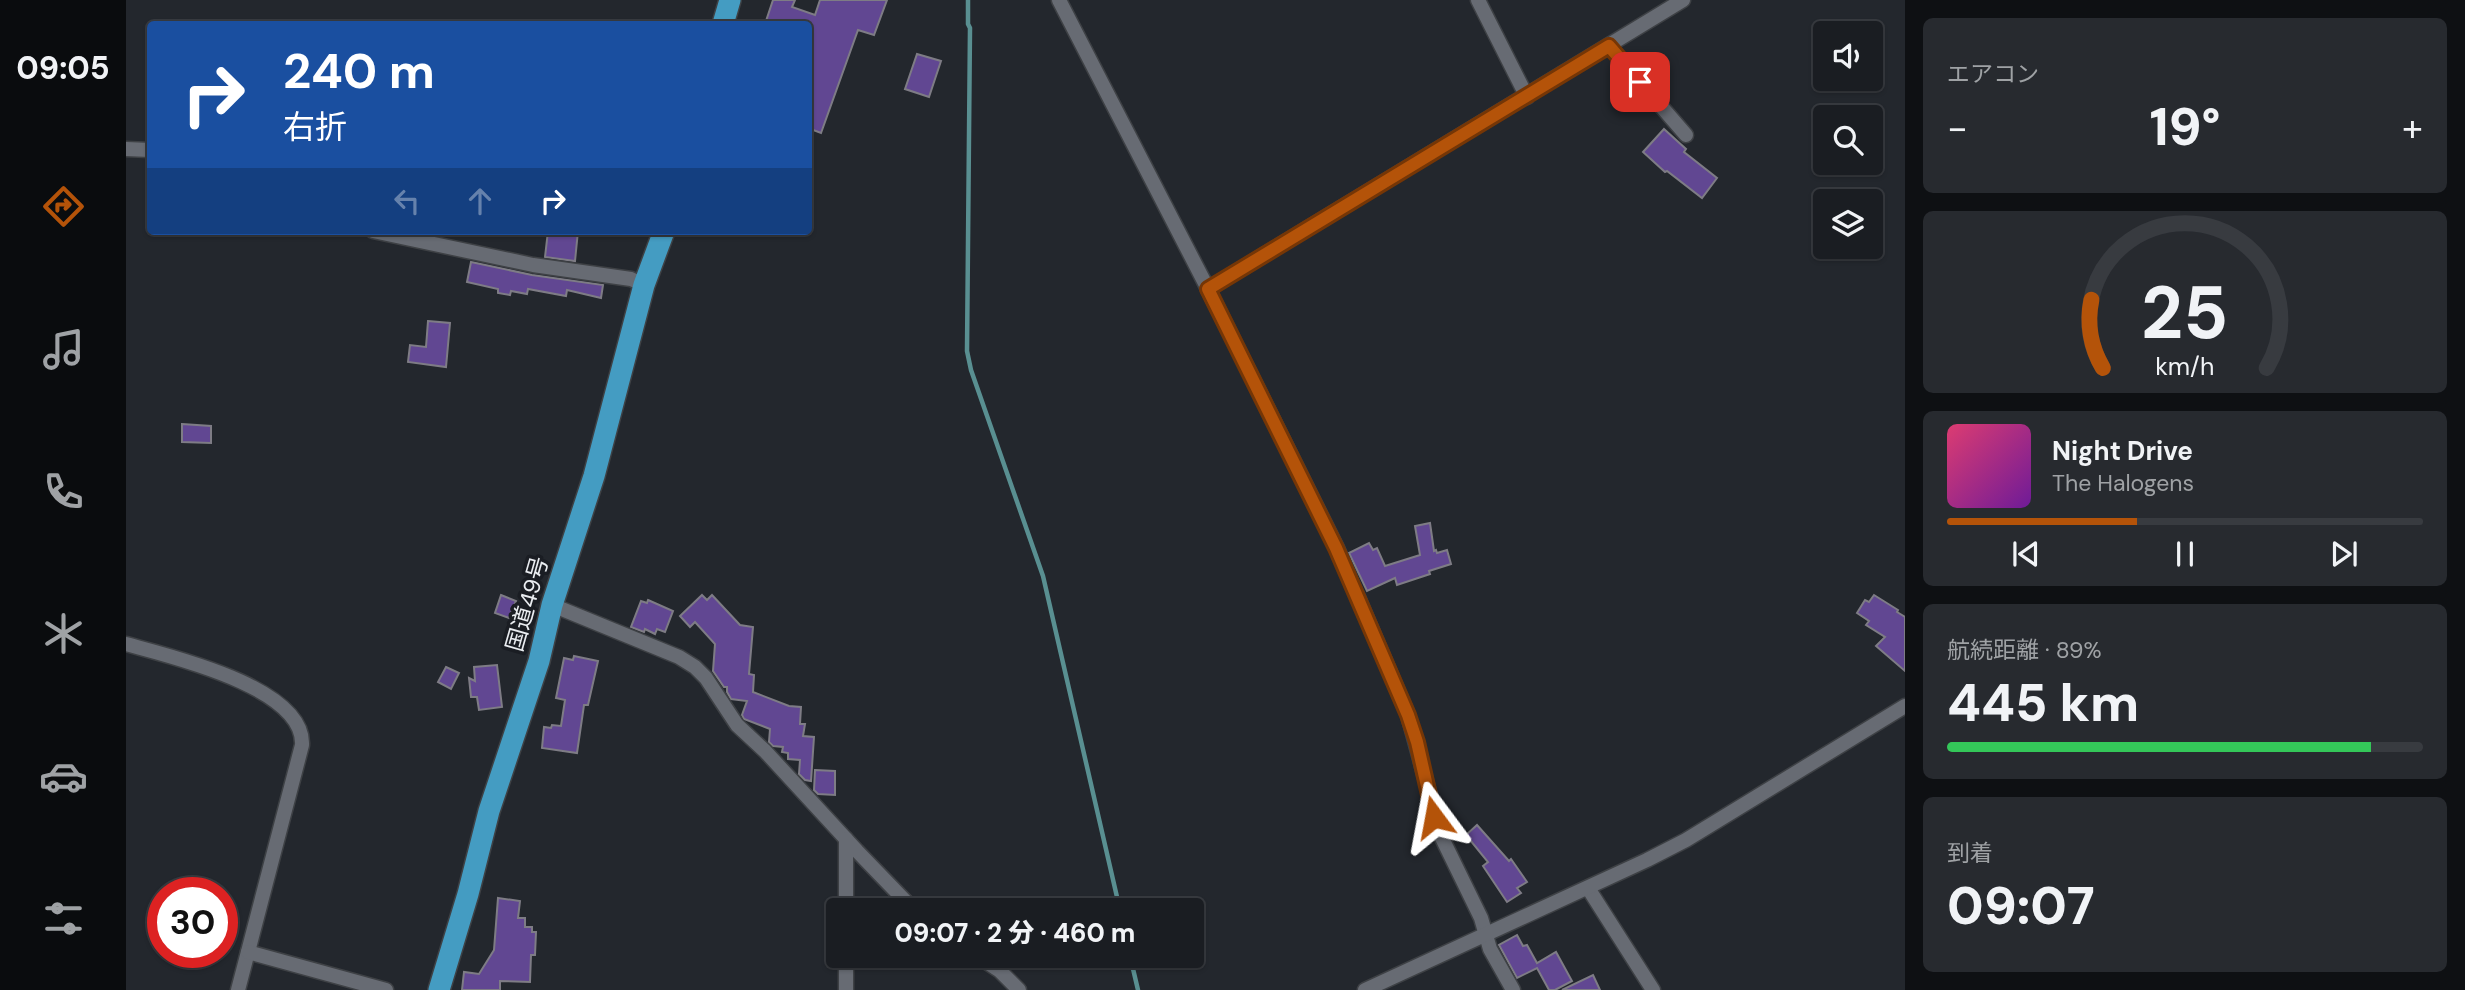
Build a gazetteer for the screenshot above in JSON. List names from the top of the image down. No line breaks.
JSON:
{"streets":{"highway":["国道49号"]},"page":{"tabs":"09:05","tile":["エアコン",["航続距離 · 89%","445 km"],["到着","09:07"]],"turn":["240 m","右折"],"heat":["−","19°","+"],"song":["Night Drive","The Halogens"],"limit":"30","trip":"09:07 · 2 分 · 460 m","gauge":["25","km/h"]}}
